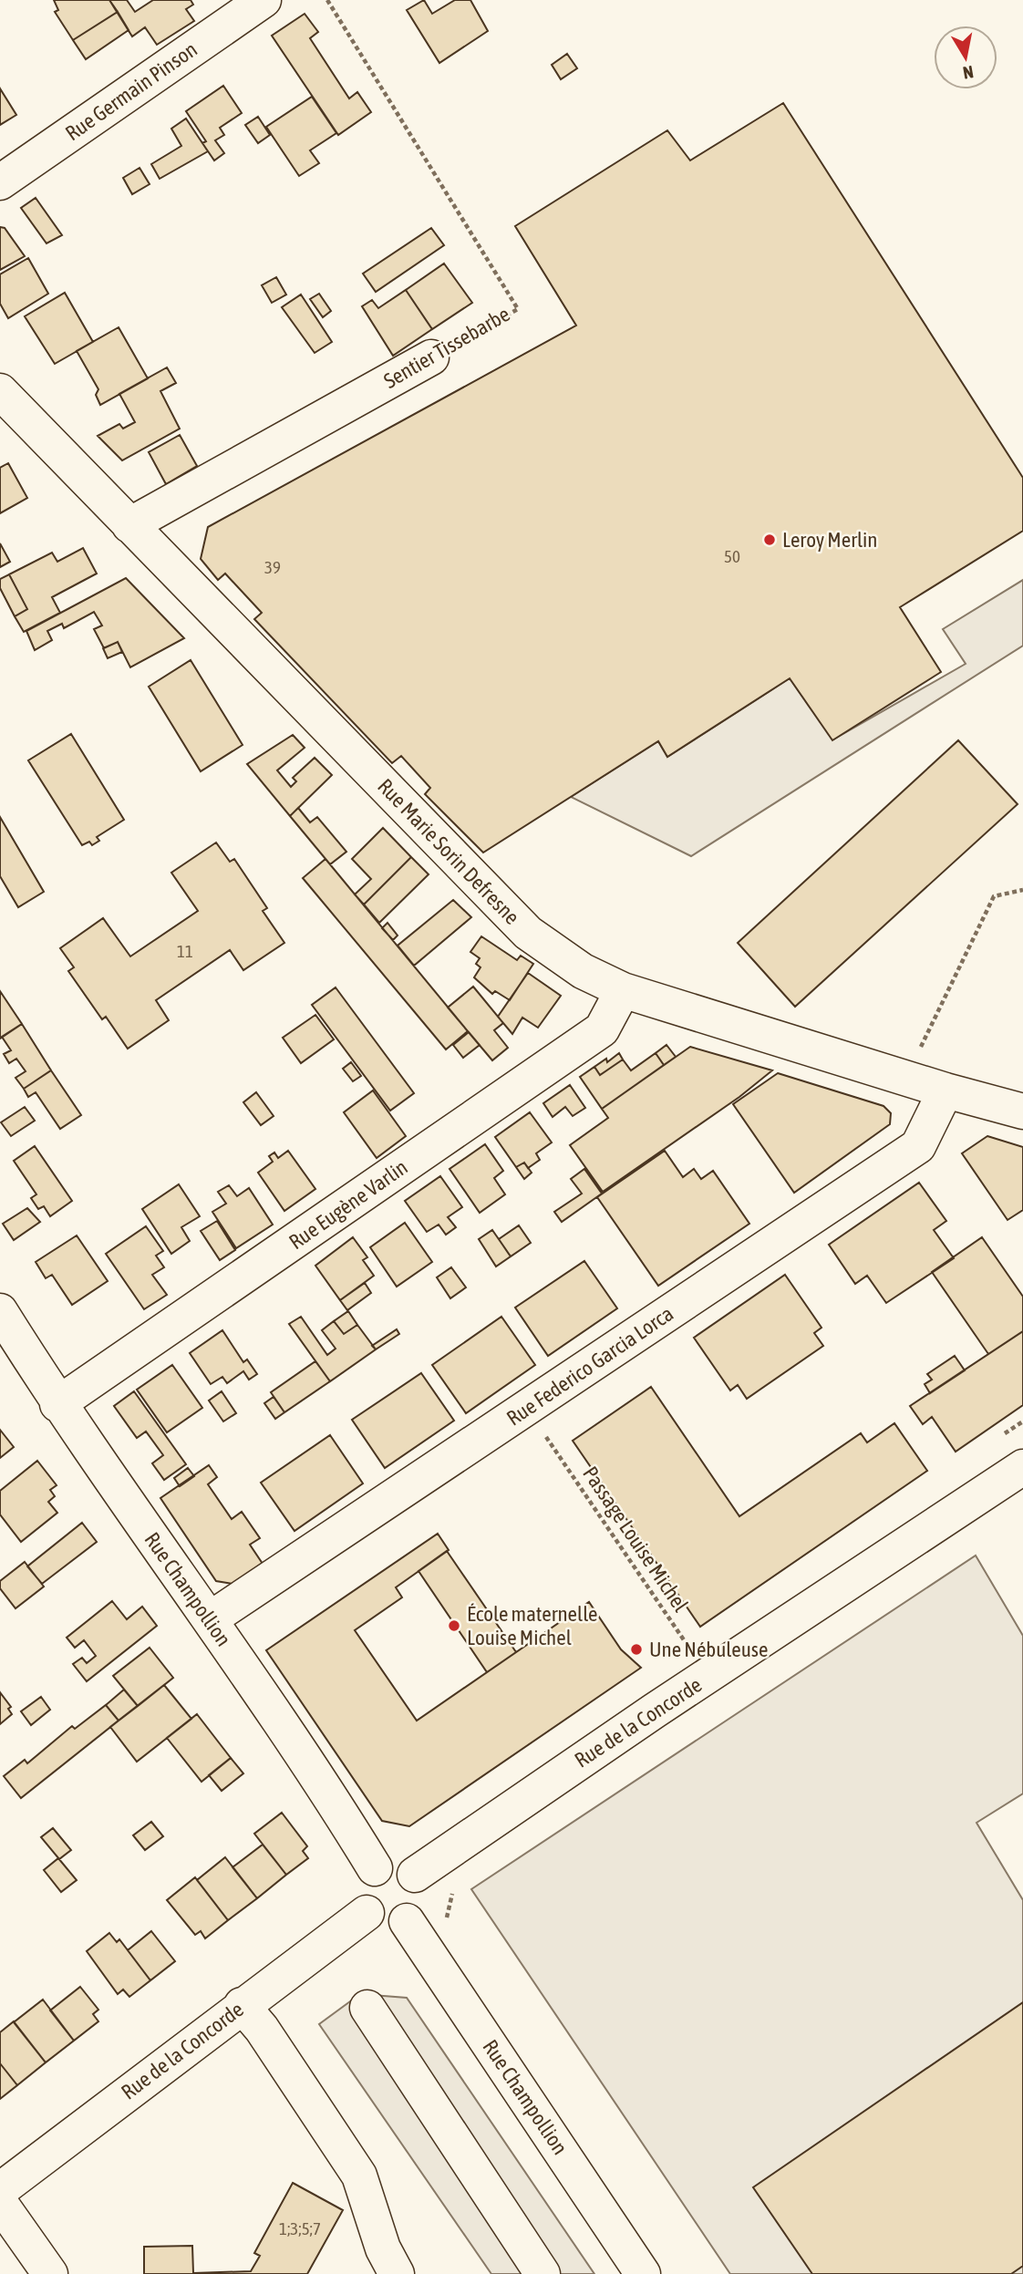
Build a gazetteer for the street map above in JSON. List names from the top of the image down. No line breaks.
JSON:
{"streets":{"street":["Rue Germain Pinson","Sentier Tissebarbe","Rue Marie Sorin Defresne","Rue Eugène Varlin","Rue Federico Garcia Lorca","Rue Champollion","Rue de la Concorde"],"path":["Passage Louise Michel"]},"crossings":[["Sentier Tissebarbe","Rue Marie Sorin Defresne"],["Rue Marie Sorin Defresne","Rue Eugène Varlin"],["Rue Marie Sorin Defresne","Rue Federico Garcia Lorca"],["Rue Eugène Varlin","Rue Champollion"],["Rue Federico Garcia Lorca","Rue Champollion"],["Passage Louise Michel","Rue de la Concorde"],["Rue Champollion","Rue de la Concorde"]],"places":["Leroy Merlin","École maternelle Louise Michel","Une Nébuleuse"],"house_numbers":["50","39","11","1;3;5;7"],"north":"bottom"}
